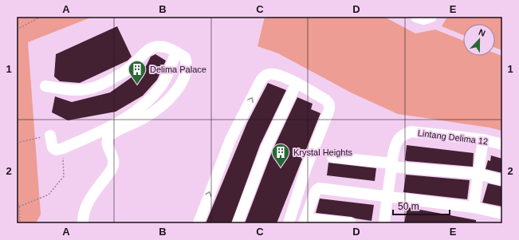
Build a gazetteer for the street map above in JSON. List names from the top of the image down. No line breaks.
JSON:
{"streets":{"street":["Lintang Delima 12"]},"places":{"building":["Delima Palace","Krystal Heights"]},"scale_bar":"50 m","north":"top","grid":{"columns":["A","B","C","D","E"],"rows":["1","2"]}}
